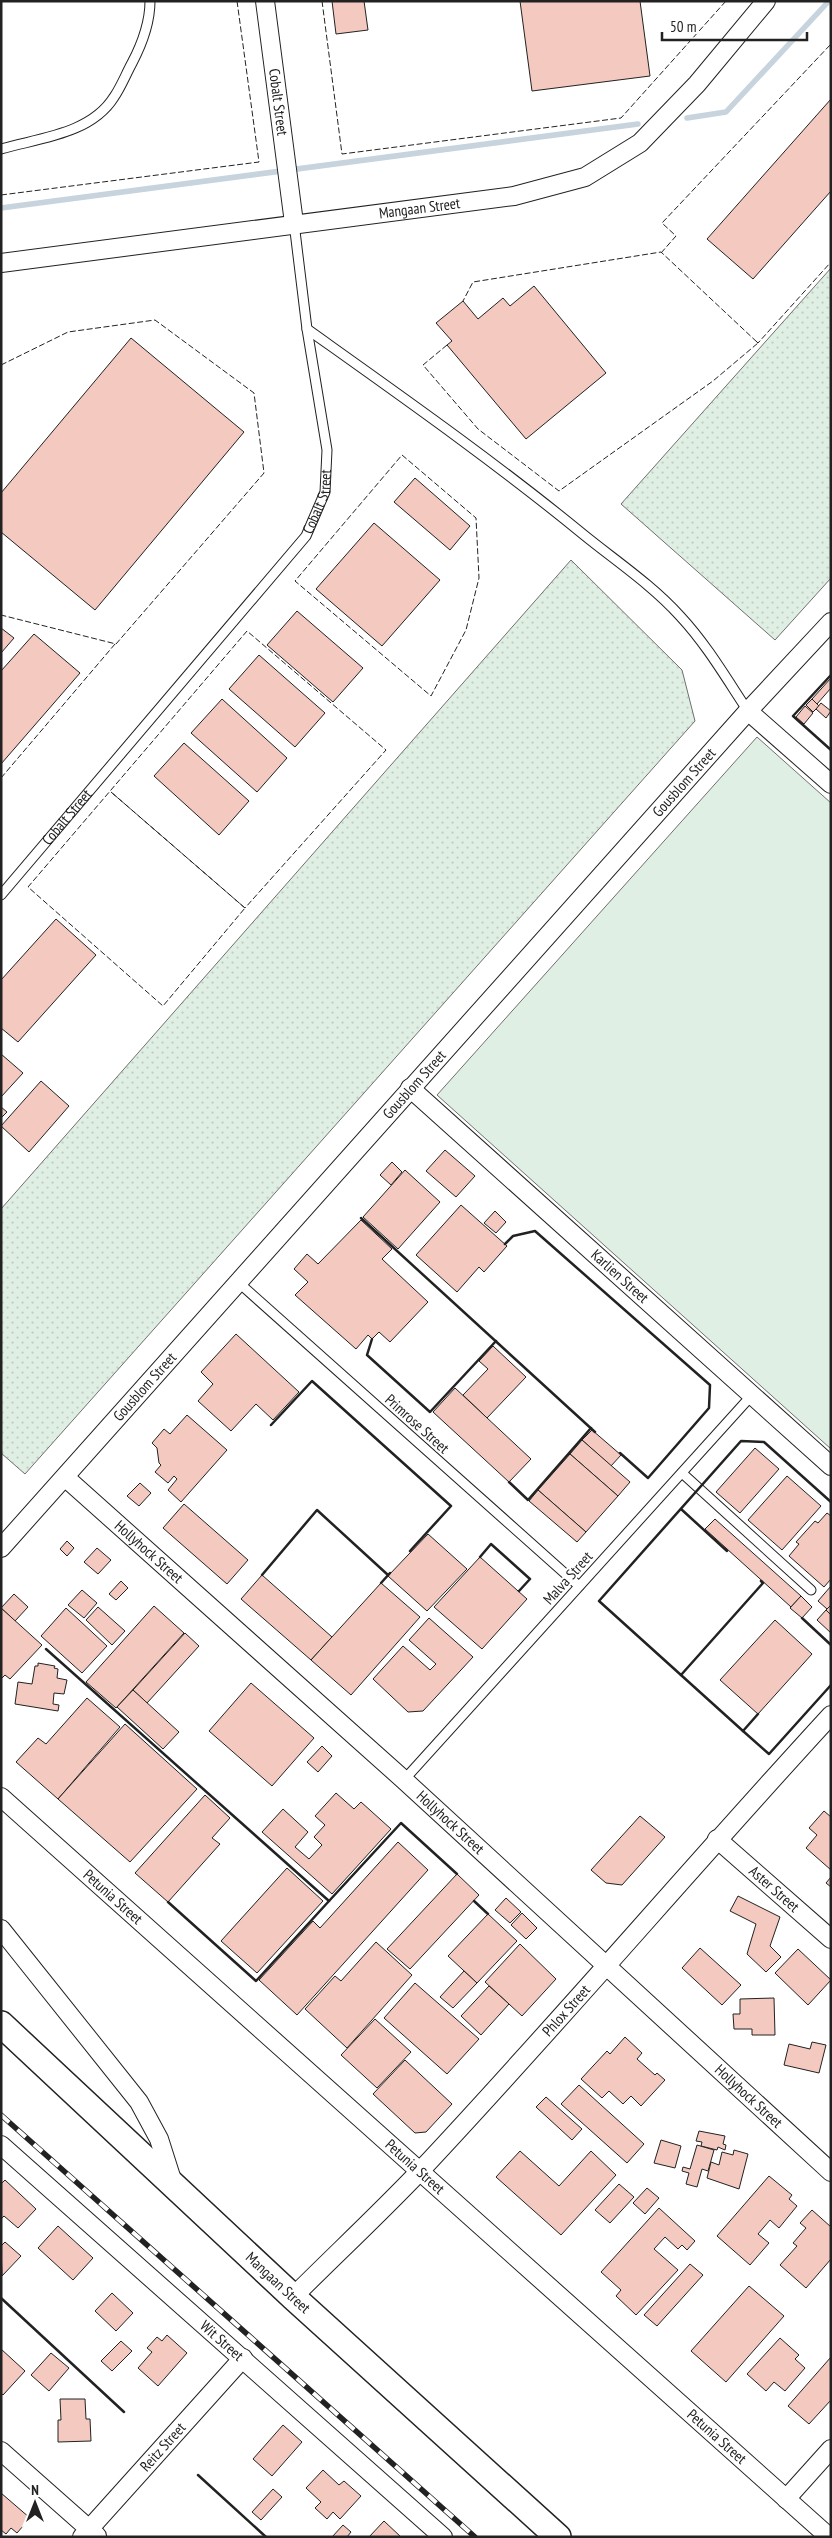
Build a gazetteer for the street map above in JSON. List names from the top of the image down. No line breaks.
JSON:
{"streets":{"street":["Cobalt Street","Mangaan Street","Gousblom Street","Karlien Street","Hollyhock Street","Aster Street","Petunia Street","Phlox Street","Wit Street","Reitz Street"],"lane":["Primrose Street","Malva Street"]},"crossings":[["Cobalt Street","Mangaan Street"],["Mangaan Street","Phlox Street"],["Gousblom Street","Karlien Street"],["Gousblom Street","Primrose Street"],["Gousblom Street","Hollyhock Street"],["Karlien Street","Malva Street"],["Primrose Street","Malva Street"],["Hollyhock Street","Malva Street"],["Hollyhock Street","Phlox Street"],["Aster Street","Phlox Street"],["Petunia Street","Phlox Street"],["Wit Street","Reitz Street"]],"scale_bar":"50 m","north":"top"}
